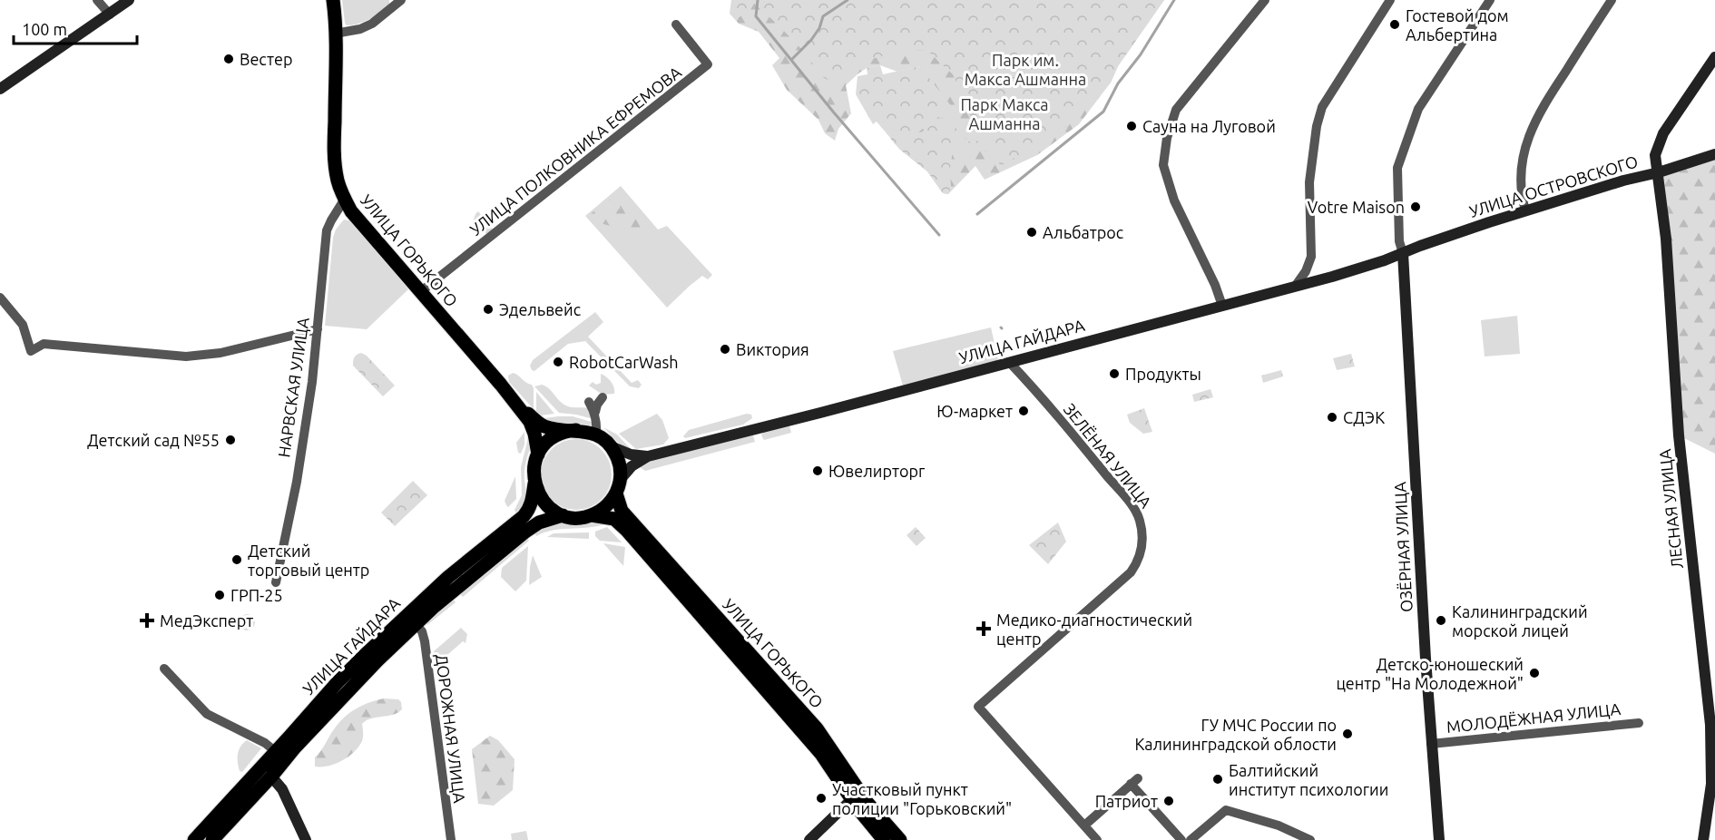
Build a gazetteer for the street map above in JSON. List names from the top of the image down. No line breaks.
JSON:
{"streets":{"main road":["УЛИЦА ОСТРОВСКОГО","УЛИЦА ГОРЬКОГО","УЛИЦА ГАЙДАРА","ЛЕСНАЯ УЛИЦА","ОЗЁРНАЯ УЛИЦА"],"street":["УЛИЦА ПОЛКОВНИКА ЕФРЕМОВА","НАРВСКАЯ УЛИЦА","ЗЕЛЁНАЯ УЛИЦА","МОЛОДЁЖНАЯ УЛИЦА","ДОРОЖНАЯ УЛИЦА"]},"crossings":[["УЛИЦА ПОЛКОВНИКА ЕФРЕМОВА","УЛИЦА ГОРЬКОГО"],["УЛИЦА ОСТРОВСКОГО","УЛИЦА ГАЙДАРА"],["УЛИЦА ОСТРОВСКОГО","ЛЕСНАЯ УЛИЦА"],["УЛИЦА ОСТРОВСКОГО","ОЗЁРНАЯ УЛИЦА"],["УЛИЦА ГОРЬКОГО","УЛИЦА ГАЙДАРА"],["УЛИЦА ГОРЬКОГО","НАРВСКАЯ УЛИЦА"],["УЛИЦА ГАЙДАРА","ЗЕЛЁНАЯ УЛИЦА"],["УЛИЦА ГАЙДАРА","ОЗЁРНАЯ УЛИЦА"],["УЛИЦА ГАЙДАРА","ДОРОЖНАЯ УЛИЦА"],["ОЗЁРНАЯ УЛИЦА","МОЛОДЁЖНАЯ УЛИЦА"]],"parks":["Парк им. Макса Ашманна","Парк Макса Ашманна"],"places":{"other":["Гостевой дом Альбертина","Вестер","Сауна на Луговой","Votre Maison","Альбатрос","Эдельвейс","Виктория","RobotCarWash","Продукты","Ю-маркет","СДЭК","Детский сад №55","Ювелирторг","Детский торговый центр","ГРП-25","Калининградский морской лицей","Детско-юношеский центр \"На Молодежной\"","ГУ МЧС России по Калининградской облости","Балтийский институт психологии","Участковый пункт полиции \"Горьковский\"","Патриот"],"health":["МедЭксперт","Медико-диагностический центр"]},"scale_bar":"100 m"}
